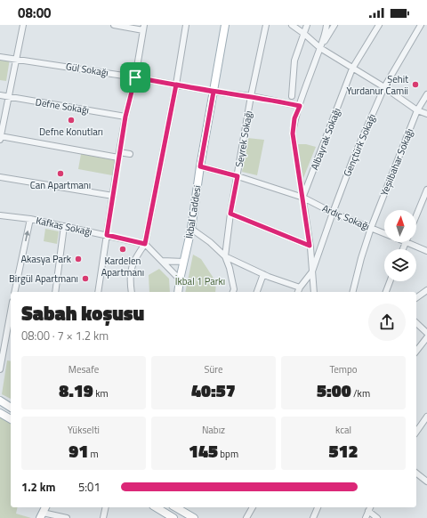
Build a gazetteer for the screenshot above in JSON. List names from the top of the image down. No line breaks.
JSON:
{"streets":{"main road":["İkbal Caddesi"],"street":["Gül Sokağı","Defne Sokağı","Seyrek Sokağı","Albayrak Sokağı","Gençtürk Sokağı","Yeşilbahar Sokağı","Ardıç Sokağı","Kafkas Sokağı"]},"crossings":[["Gül Sokağı","Seyrek Sokağı"],["Gül Sokağı","İkbal Caddesi"],["Seyrek Sokağı","Ardıç Sokağı"],["Albayrak Sokağı","Ardıç Sokağı"],["Gençtürk Sokağı","Ardıç Sokağı"],["Yeşilbahar Sokağı","Ardıç Sokağı"],["İkbal Caddesi","Ardıç Sokağı"]],"parks":["İkbal 1 Parkı"],"places":["Şehit Yurdanur Camii","Defne Konutları","Can Apartmanı","Kardelen Apartmanı","Akasya Park","Birgül Apartmanı"],"north":"top","page":{"status":"08:00","heading":["Sabah koşusu","08:00 · 7 × 1.2 km"],"stats":[["Mesafe","8.19 km"],["Süre","40:57"],["Tempo","5:00 /km"],["Yükselti","91 m"],["Nabız","145 bpm"],["kcal","512"]],"list":[{"name":"1.2 km","note":"5:01"}]}}
